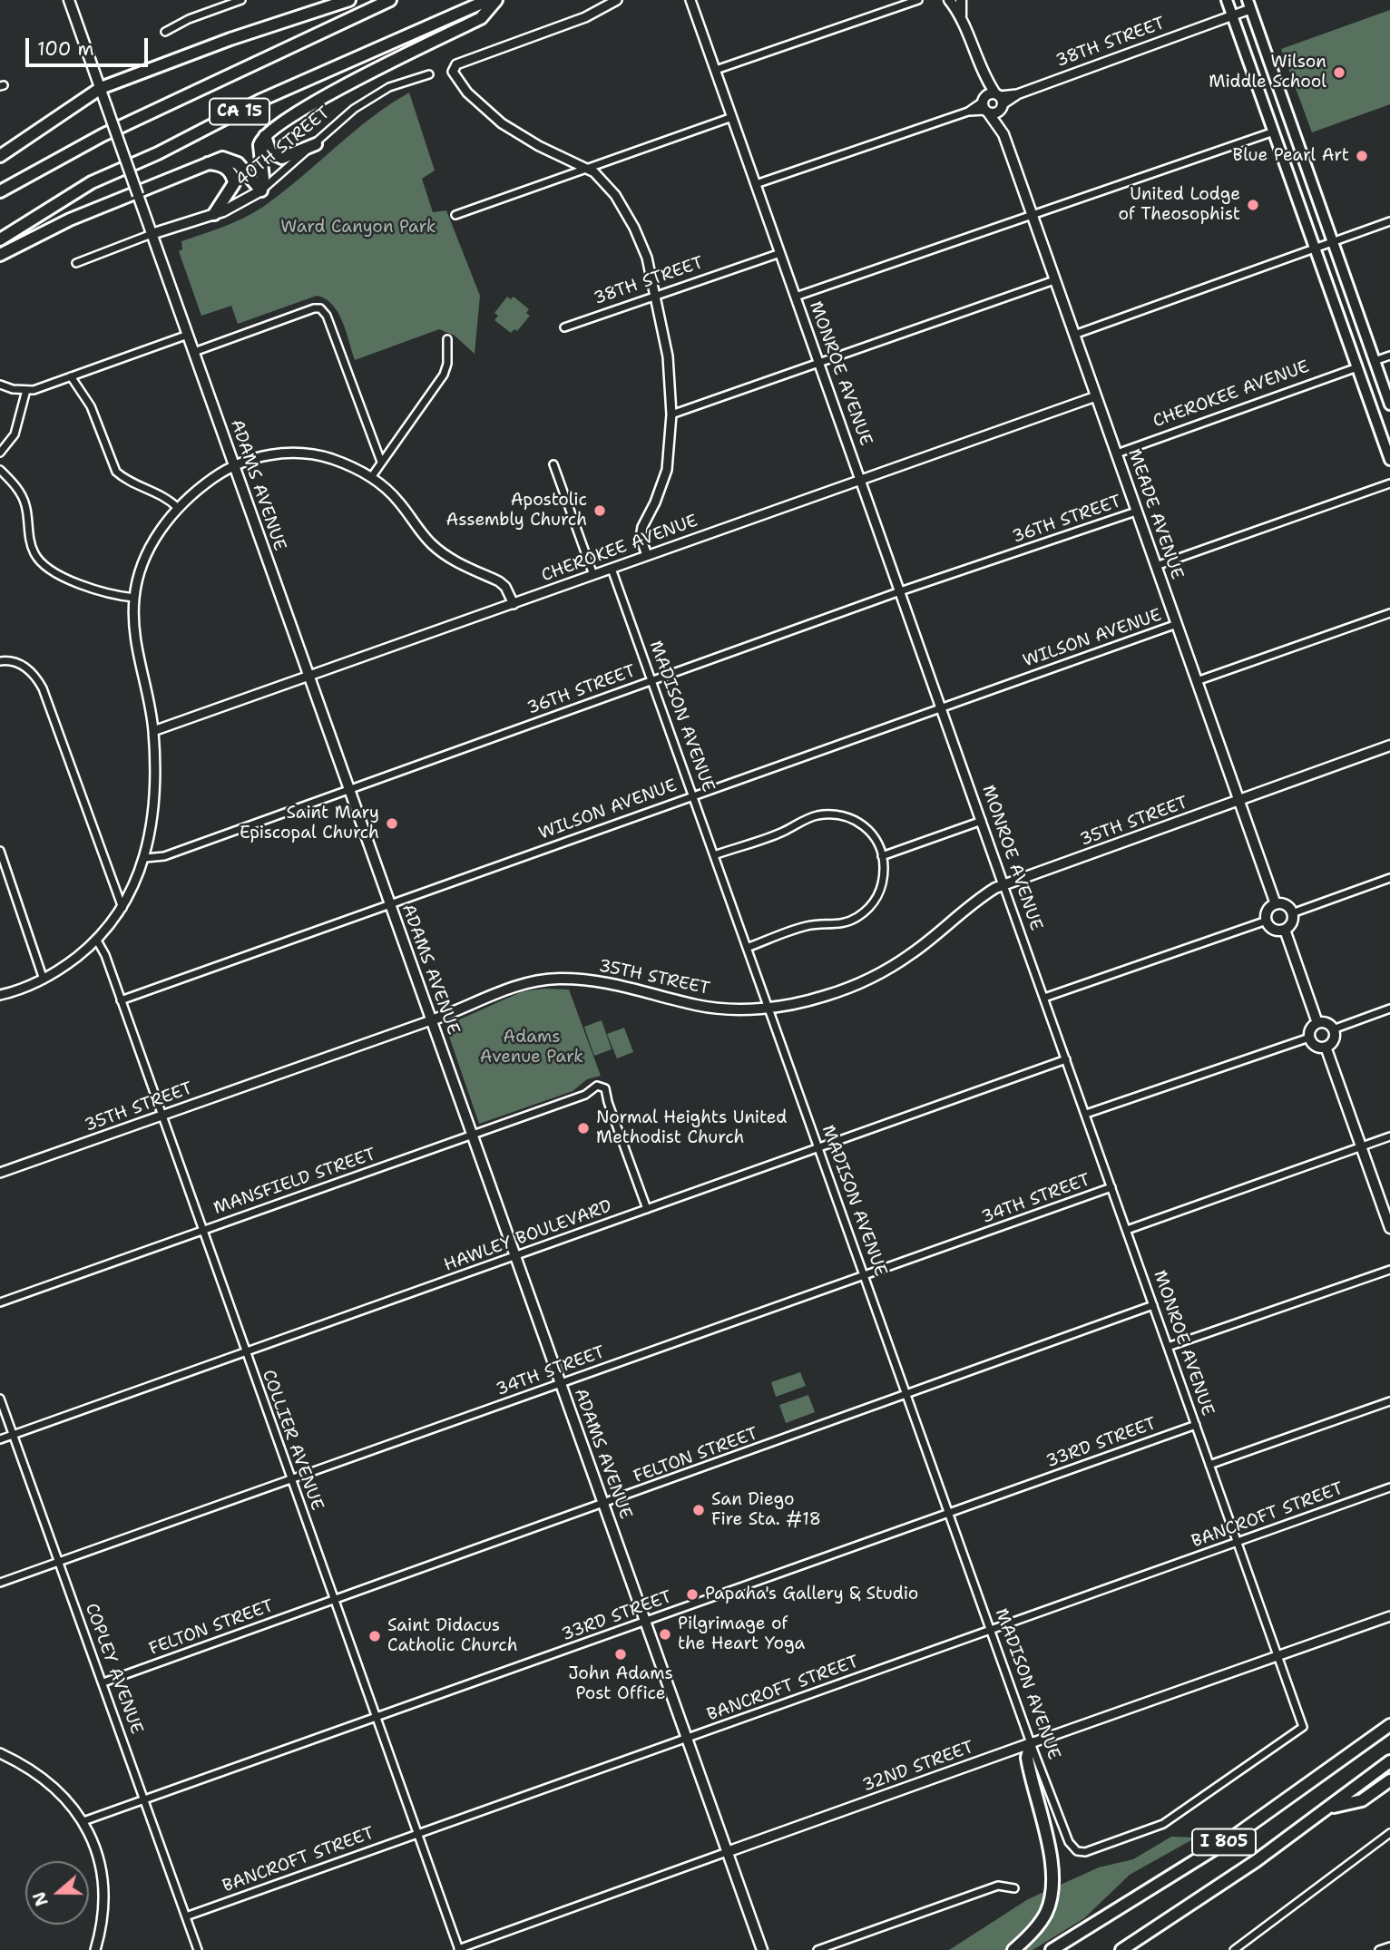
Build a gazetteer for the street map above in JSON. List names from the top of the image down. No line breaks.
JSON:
{"streets":{"highway":["CA 15","I 805"],"main road":["40TH STREET","ADAMS AVENUE","MEADE AVENUE","35TH STREET","32ND STREET"],"street":["38TH STREET","MONROE AVENUE","CHEROKEE AVENUE","36TH STREET","WILSON AVENUE","MADISON AVENUE","MANSFIELD STREET","34TH STREET","HAWLEY BOULEVARD","COLLIER AVENUE","33RD STREET","FELTON STREET","BANCROFT STREET","COPLEY AVENUE"]},"crossings":[["38TH STREET","MONROE AVENUE"],["38TH STREET","MEADE AVENUE"],["40TH STREET","ADAMS AVENUE"],["MONROE AVENUE","CHEROKEE AVENUE"],["MONROE AVENUE","36TH STREET"],["MONROE AVENUE","WILSON AVENUE"],["MONROE AVENUE","MADISON AVENUE"],["MONROE AVENUE","35TH STREET"],["MONROE AVENUE","34TH STREET"],["MONROE AVENUE","HAWLEY BOULEVARD"],["MONROE AVENUE","33RD STREET"],["MONROE AVENUE","FELTON STREET"],["MONROE AVENUE","BANCROFT STREET"],["MONROE AVENUE","32ND STREET"],["CHEROKEE AVENUE","ADAMS AVENUE"],["CHEROKEE AVENUE","MEADE AVENUE"],["CHEROKEE AVENUE","MADISON AVENUE"],["ADAMS AVENUE","36TH STREET"],["ADAMS AVENUE","WILSON AVENUE"],["ADAMS AVENUE","35TH STREET"],["ADAMS AVENUE","MANSFIELD STREET"],["ADAMS AVENUE","34TH STREET"],["ADAMS AVENUE","HAWLEY BOULEVARD"],["ADAMS AVENUE","33RD STREET"],["ADAMS AVENUE","FELTON STREET"],["ADAMS AVENUE","BANCROFT STREET"],["ADAMS AVENUE","32ND STREET"],["MEADE AVENUE","36TH STREET"],["MEADE AVENUE","WILSON AVENUE"],["MEADE AVENUE","35TH STREET"],["36TH STREET","MADISON AVENUE"],["WILSON AVENUE","MADISON AVENUE"],["WILSON AVENUE","COLLIER AVENUE"],["MADISON AVENUE","35TH STREET"],["MADISON AVENUE","34TH STREET"],["MADISON AVENUE","HAWLEY BOULEVARD"],["MADISON AVENUE","33RD STREET"],["MADISON AVENUE","FELTON STREET"],["MADISON AVENUE","BANCROFT STREET"],["MADISON AVENUE","32ND STREET"],["35TH STREET","COLLIER AVENUE"],["MANSFIELD STREET","HAWLEY BOULEVARD"],["MANSFIELD STREET","COLLIER AVENUE"],["34TH STREET","COLLIER AVENUE"],["34TH STREET","COPLEY AVENUE"],["HAWLEY BOULEVARD","COLLIER AVENUE"],["HAWLEY BOULEVARD","COPLEY AVENUE"],["COLLIER AVENUE","33RD STREET"],["COLLIER AVENUE","FELTON STREET"],["COLLIER AVENUE","BANCROFT STREET"],["COLLIER AVENUE","32ND STREET"],["33RD STREET","COPLEY AVENUE"],["FELTON STREET","COPLEY AVENUE"],["BANCROFT STREET","COPLEY AVENUE"]],"parks":["Ward Canyon Park","Adams Avenue Park"],"places":["Wilson Middle School","Blue Pearl Art","United Lodge of Theosophist","Apostolic Assembly Church","Saint Mary Episcopal Church","Normal Heights United Methodist Church","San Diego Fire Sta. #18","Papaha's Gallery & Studio","Pilgrimage of the Heart Yoga","Saint Didacus Catholic Church","John Adams Post Office"],"scale_bar":"100 m","north":"left"}
